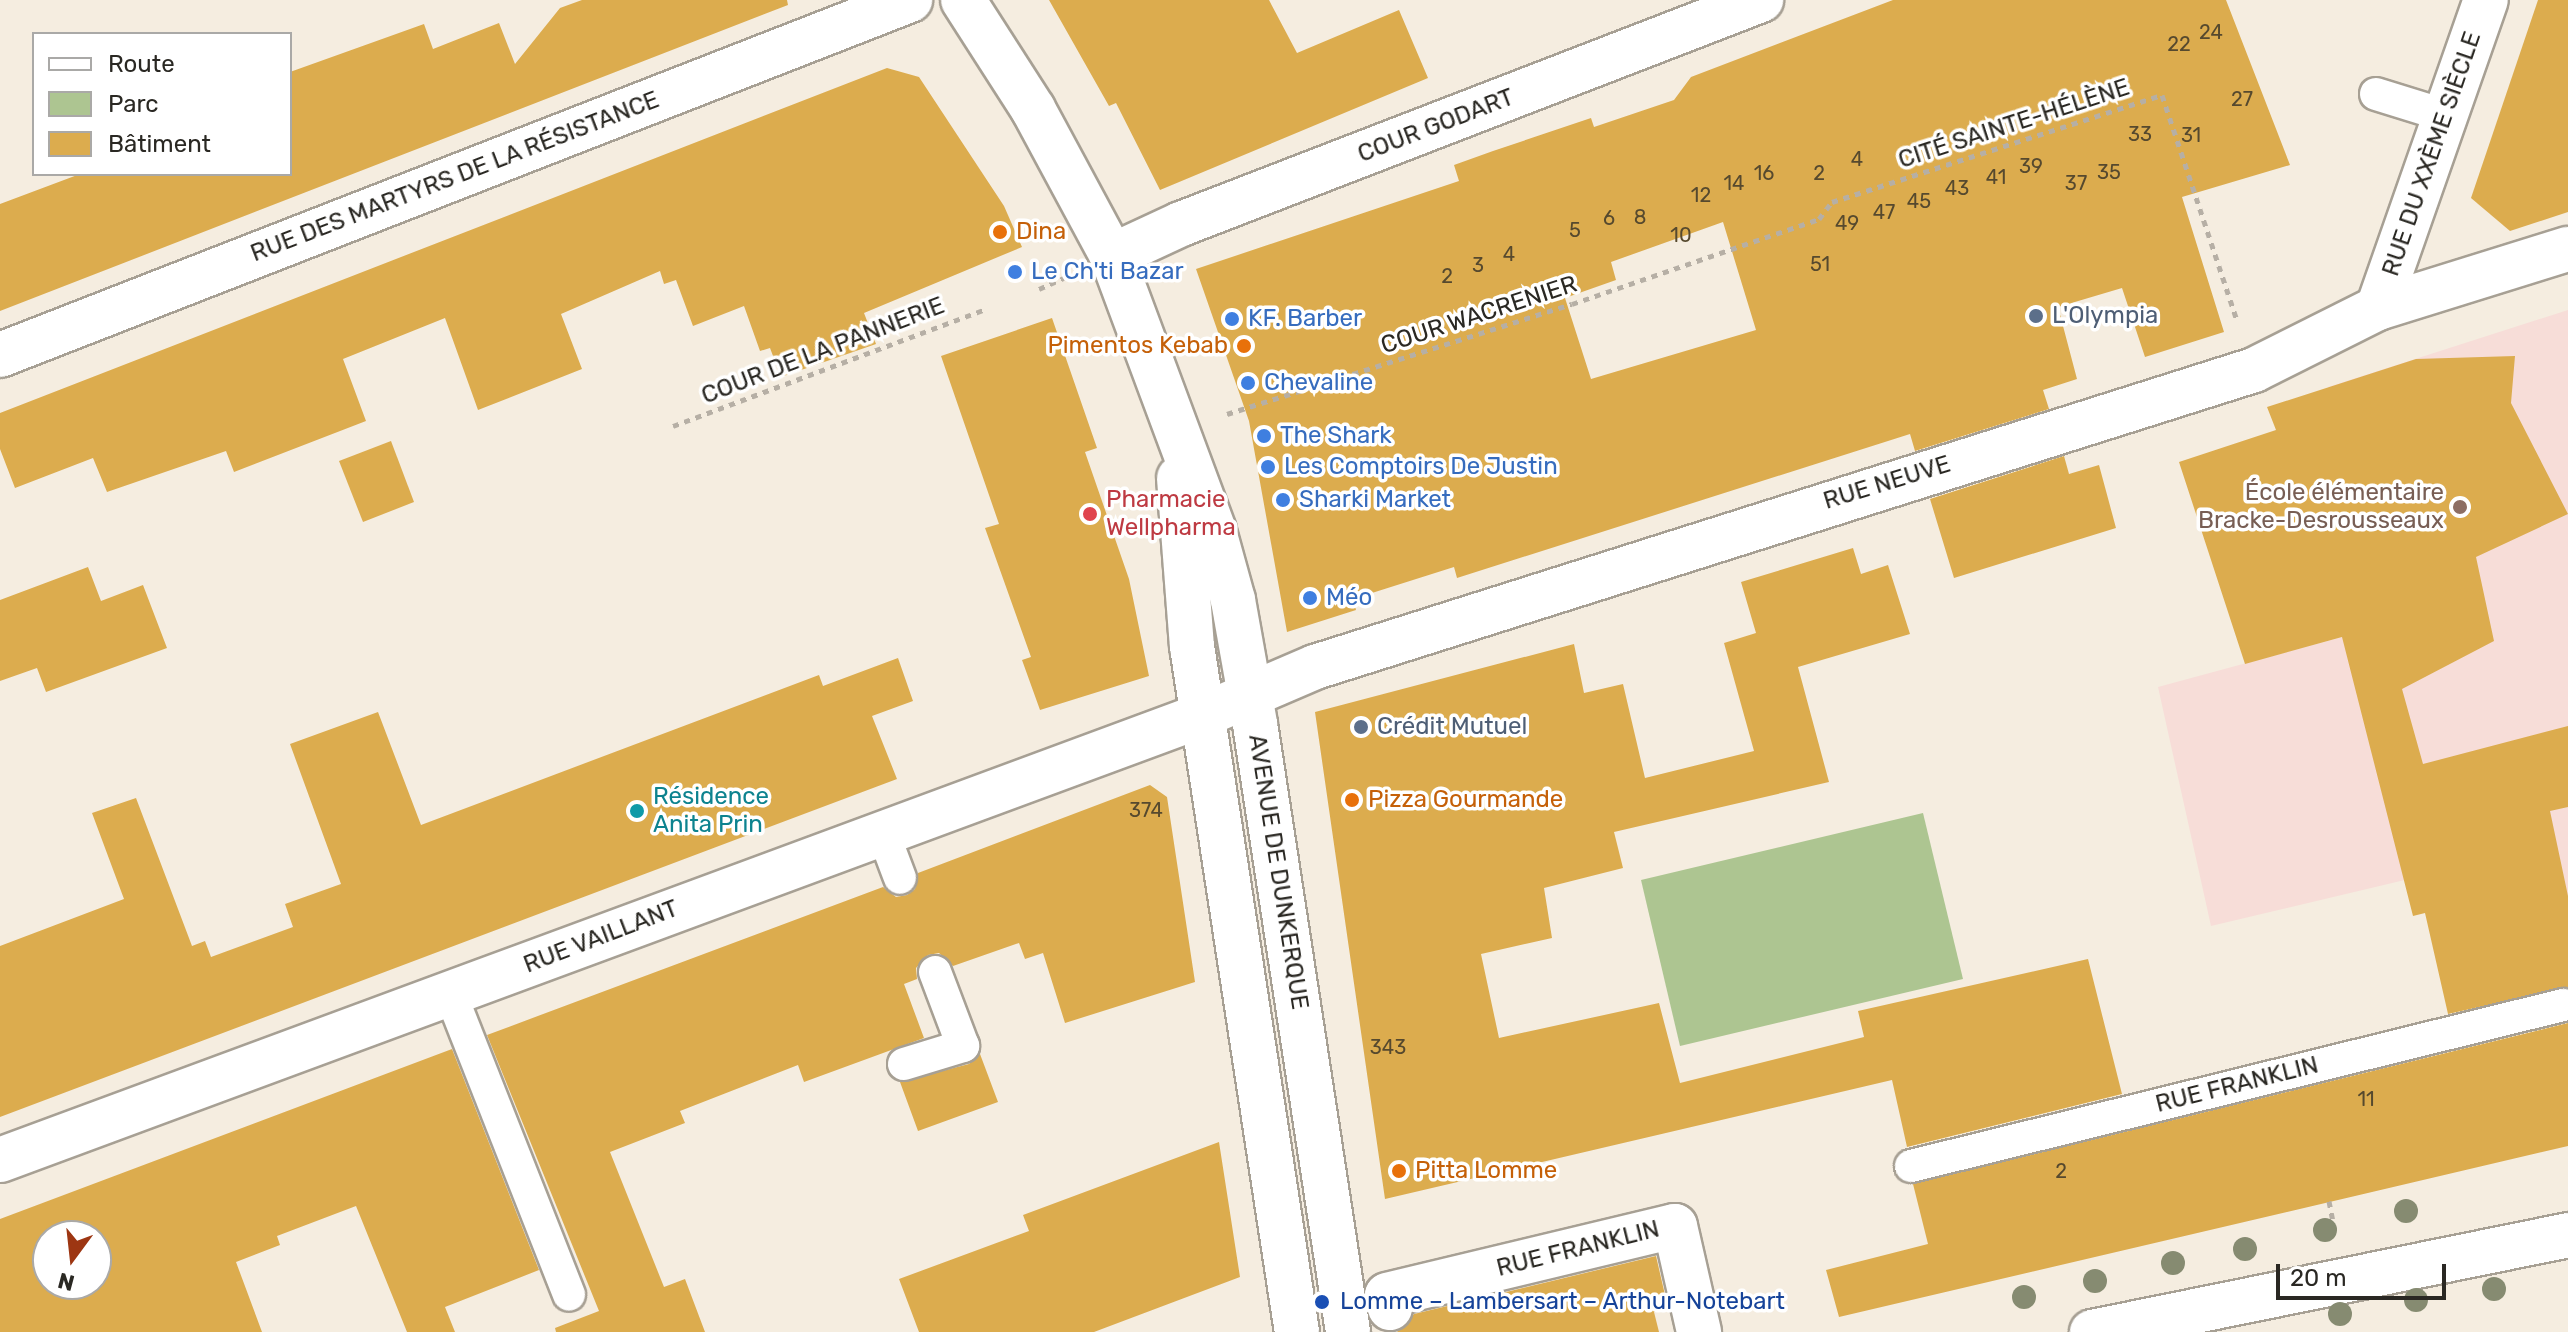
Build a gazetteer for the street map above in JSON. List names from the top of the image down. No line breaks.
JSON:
{"streets":{"street":["COUR GODART","RUE DU XXÈME SIÈCLE","RUE DES MARTYRS DE LA RÉSISTANCE","RUE NEUVE","AVENUE DE DUNKERQUE","RUE VAILLANT","RUE FRANKLIN"],"path":["CITÉ SAINTE-HÉLÈNE","COUR WACRENIER","COUR DE LA PANNERIE"]},"crossings":[["CITÉ SAINTE-HÉLÈNE","COUR WACRENIER"],["CITÉ SAINTE-HÉLÈNE","RUE NEUVE"],["COUR GODART","AVENUE DE DUNKERQUE"],["RUE DU XXÈME SIÈCLE","RUE NEUVE"],["COUR WACRENIER","AVENUE DE DUNKERQUE"],["RUE NEUVE","AVENUE DE DUNKERQUE"],["RUE NEUVE","RUE VAILLANT"],["AVENUE DE DUNKERQUE","RUE VAILLANT"]],"places":["Dina","Le Ch'ti Bazar","L'Olympia","KF. Barber","Pimentos Kebab","Chevaline","The Shark","Les Comptoirs De Justin","Sharki Market","École élémentaire Bracke-Desrousseaux","Pharmacie Wellpharma","Méo","Crédit Mutuel","Pizza Gourmande","Résidence Anita Prin","Pitta Lomme","Lomme – Lambersart – Arthur-Notebart"],"house_numbers":["24","22","27","33","31","4","39","35","16","2","41","14","37","43","12","45","47","8","6","49","5","10","4","51","3","2","374","343","11","2"],"legend":["Route","Parc","Bâtiment"],"scale_bar":"20 m","north":"bottom"}
